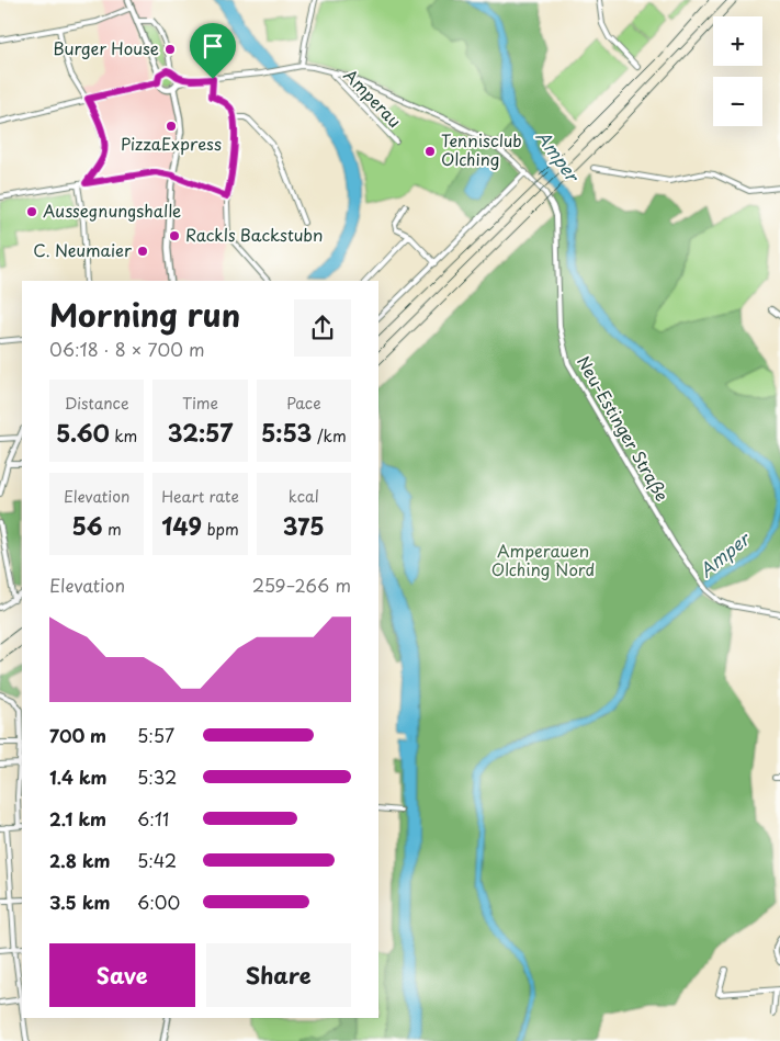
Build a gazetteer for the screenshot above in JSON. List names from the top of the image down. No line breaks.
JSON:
{"streets":{"street":["Amperau","Neu-Estinger Straße"]},"crossings":[["Amperau","Neu-Estinger Straße"]],"water":["Amper"],"parks":["Amperauen Olching Nord"],"places":["Burger House","PizzaExpress","Tennisclub Olching","Aussegnungshalle","Rackls Backstubn","C. Neumaier"],"page":{"map_buttons":["+","−"],"heading":["Morning run","06:18 · 8 × 700 m"],"stats":[["Distance","5.60 km"],["Time","32:57"],["Pace","5:53 /km"],["Elevation","56 m"],["Heart rate","149 bpm"],["kcal","375"]],"chart":["Elevation","259–266 m"],"list":[{"name":"700 m","note":"5:57"},{"name":"1.4 km","note":"5:32"},{"name":"2.1 km","note":"6:11"},{"name":"2.8 km","note":"5:42"},{"name":"3.5 km","note":"6:00"}],"buttons":["Save","Share"]}}
